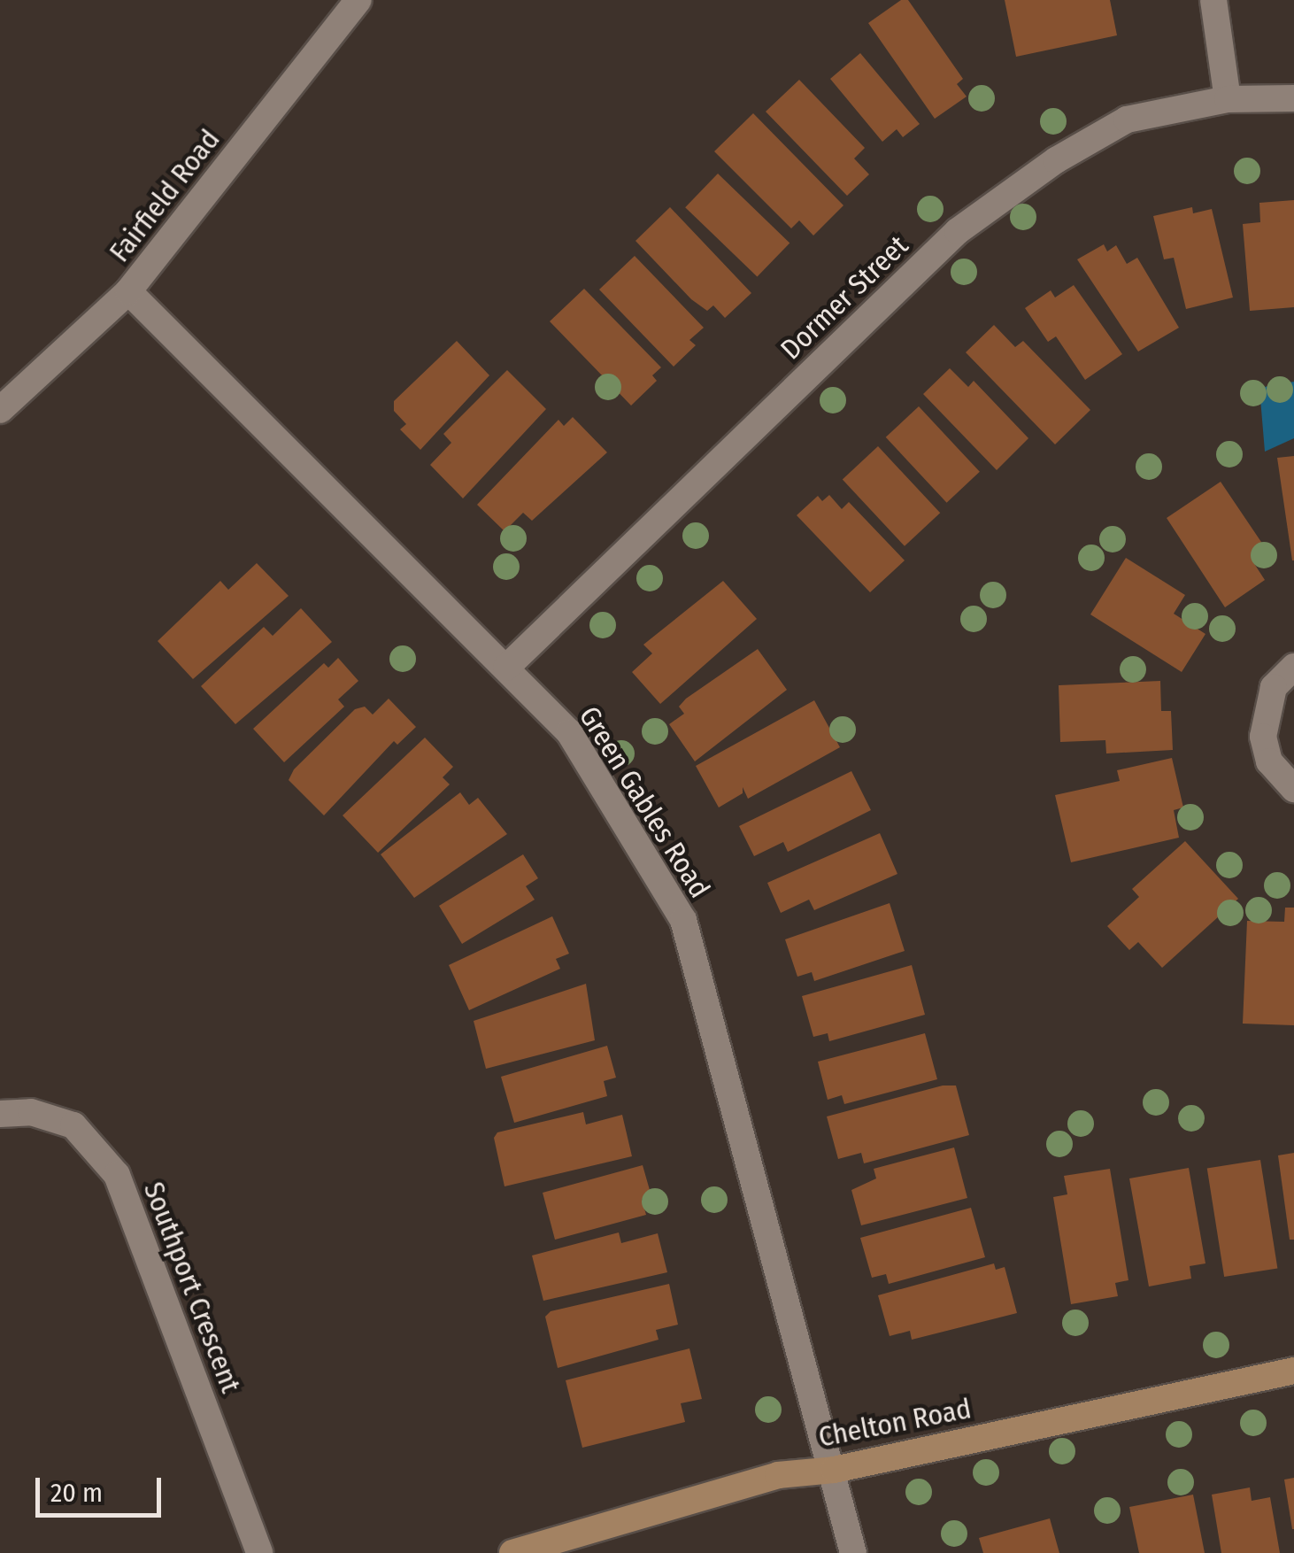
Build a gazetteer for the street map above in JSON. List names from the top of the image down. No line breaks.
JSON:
{"streets":{"street":["Fairfield Road","Dormer Street","Green Gables Road","Southport Crescent","Chelton Road"]},"crossings":[["Fairfield Road","Green Gables Road"],["Dormer Street","Green Gables Road"],["Green Gables Road","Chelton Road"]],"scale_bar":"20 m"}
